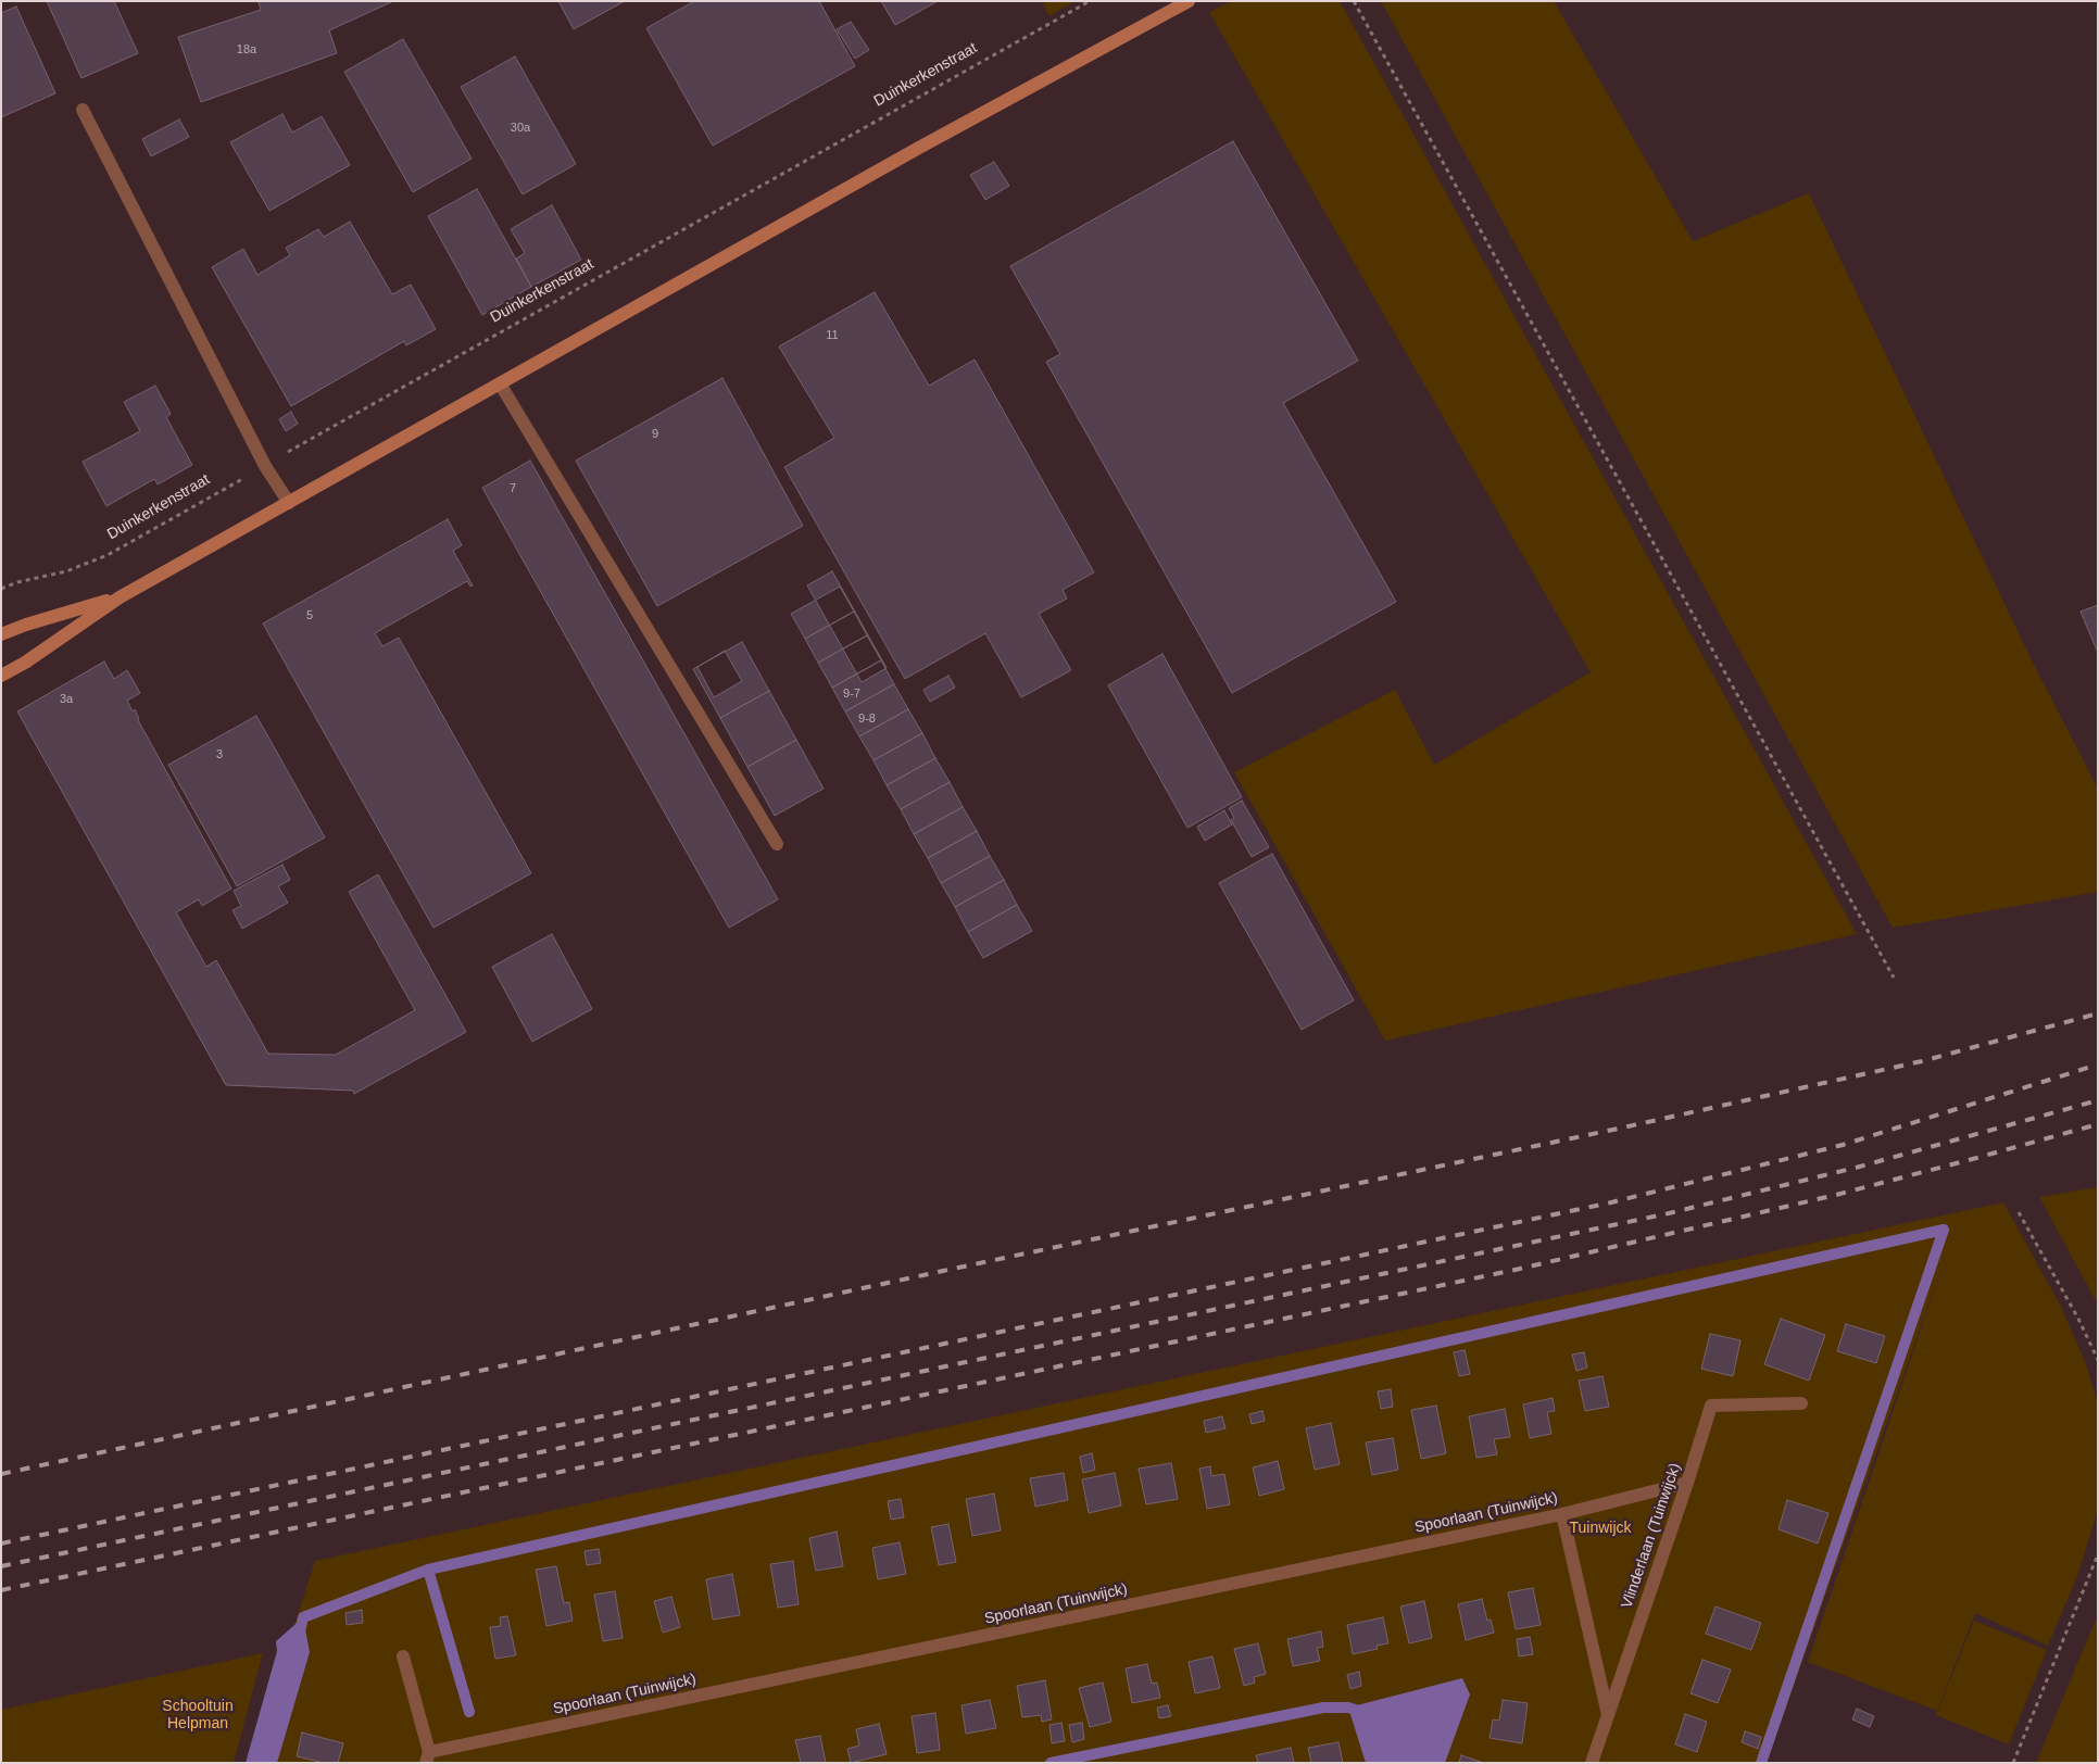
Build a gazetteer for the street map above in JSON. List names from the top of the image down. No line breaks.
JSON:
{"streets":{"lane":["Spoorlaan (Tuinwijck)","Vlinderlaan (Tuinwijck)"],"path":["Duinkerkenstraat"]},"crossings":[["Spoorlaan (Tuinwijck)","Vlinderlaan (Tuinwijck)"]],"parks":["Tuinwijck","Schooltuin Helpman"],"house_numbers":["18a","30a","11","9","7","5","9-7","3a","9-8","3"]}
